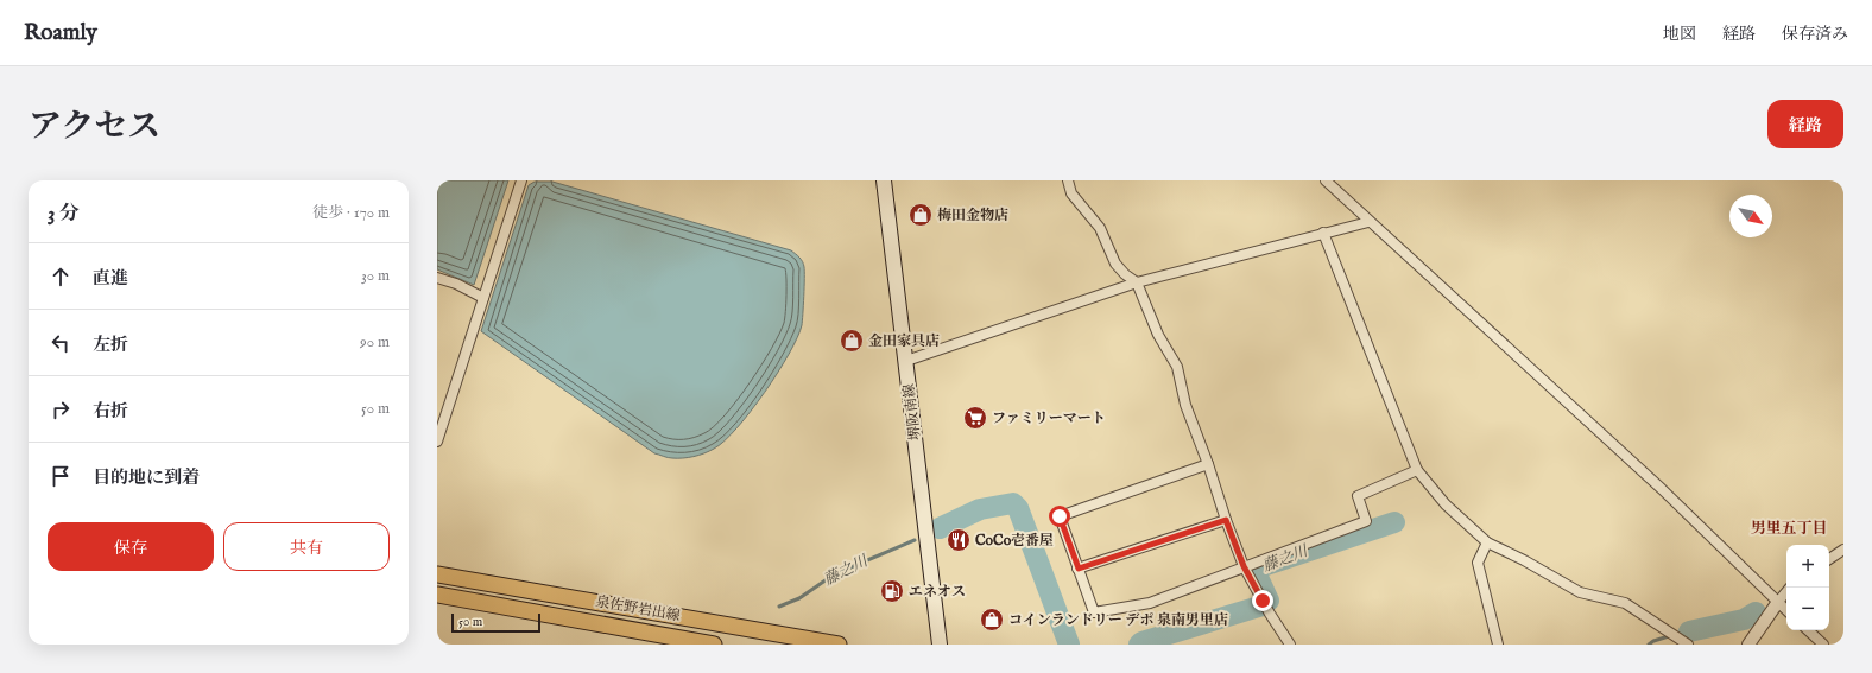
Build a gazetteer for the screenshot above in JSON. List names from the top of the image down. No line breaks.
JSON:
{"streets":{"main road":["堺阪南線","泉佐野岩出線"]},"districts":["男里五丁目"],"water":["藤之川"],"places":{"shop":["梅田金物店","金田家具店","コインランドリー デポ 泉南男里店"],"supermarket":["ファミリーマート"],"restaurant":["CoCo壱番屋"],"fuel station":["エネオス"]},"scale_bar":"50 m","north":"bottom right","page":{"header":"Roamly","nav":["地図","経路","保存済み"],"title":"アクセス","buttons":["経路",["保存","共有"]],"heading":["3 分","徒歩 · 170 m"],"list":[["直進","30 m"],["左折","90 m"],["右折","50 m"],"目的地に到着"],"map_buttons":["+","−"],"scale":"50 m"}}
